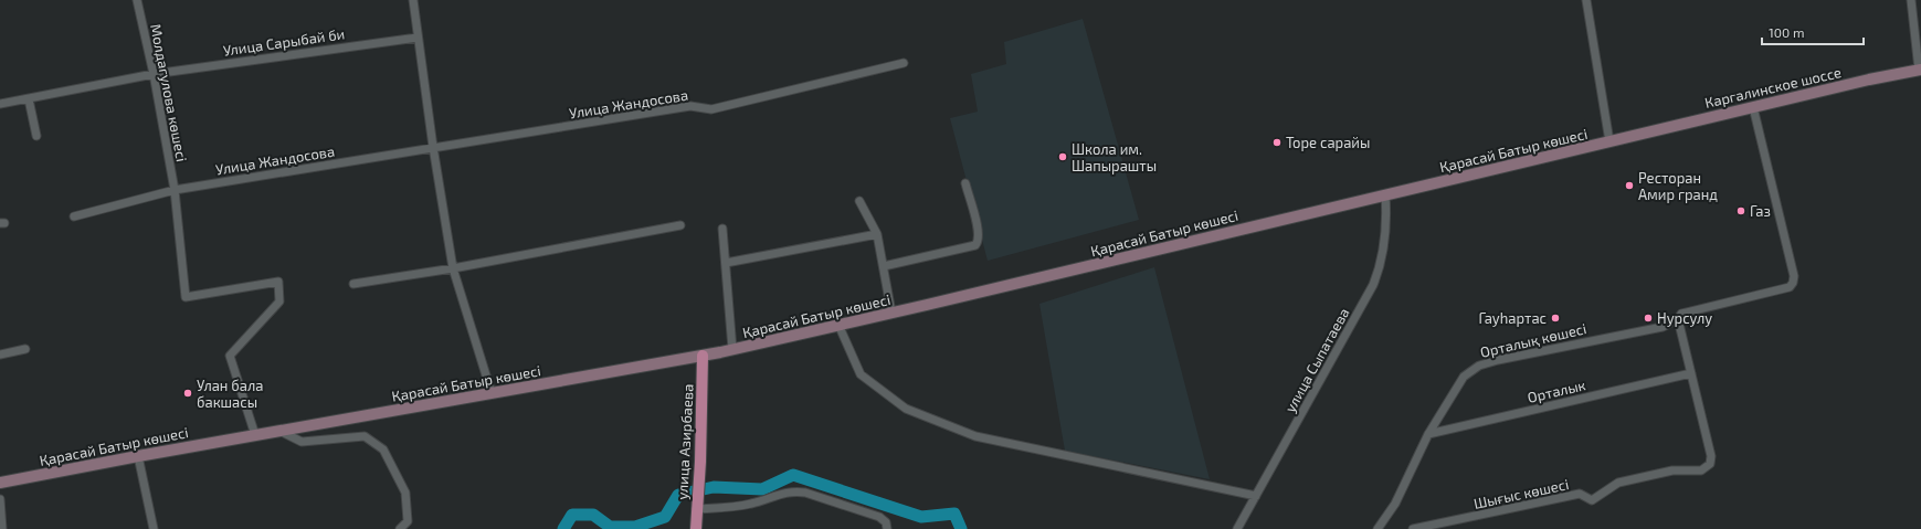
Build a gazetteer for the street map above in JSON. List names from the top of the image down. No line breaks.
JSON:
{"streets":{"main road":["Каргалинское шоссе","Қарасай Батыр көшесі","улица Азирбаева"],"street":["Улица Сарыбай би","Молдагулова көшесі","Улица Жандосова","Орталық көшесі","улица Сыпатаева","Орталык","Шығыс көшесі"]},"crossings":[["Улица Сарыбай би","Молдагулова көшесі"],["Каргалинское шоссе","Қарасай Батыр көшесі"],["Каргалинское шоссе","Орталық көшесі"],["Молдагулова көшесі","Улица Жандосова"],["Қарасай Батыр көшесі","улица Сыпатаева"],["Қарасай Батыр көшесі","улица Азирбаева"],["Орталық көшесі","Орталык"],["Орталык","Шығыс көшесі"]],"places":["Торе сарайы","Школа им. Шапырашты","Ресторан Амир гранд","Газ","Гауhартас","Нурсулу","Улан бала бакшасы"],"scale_bar":"100 m"}
